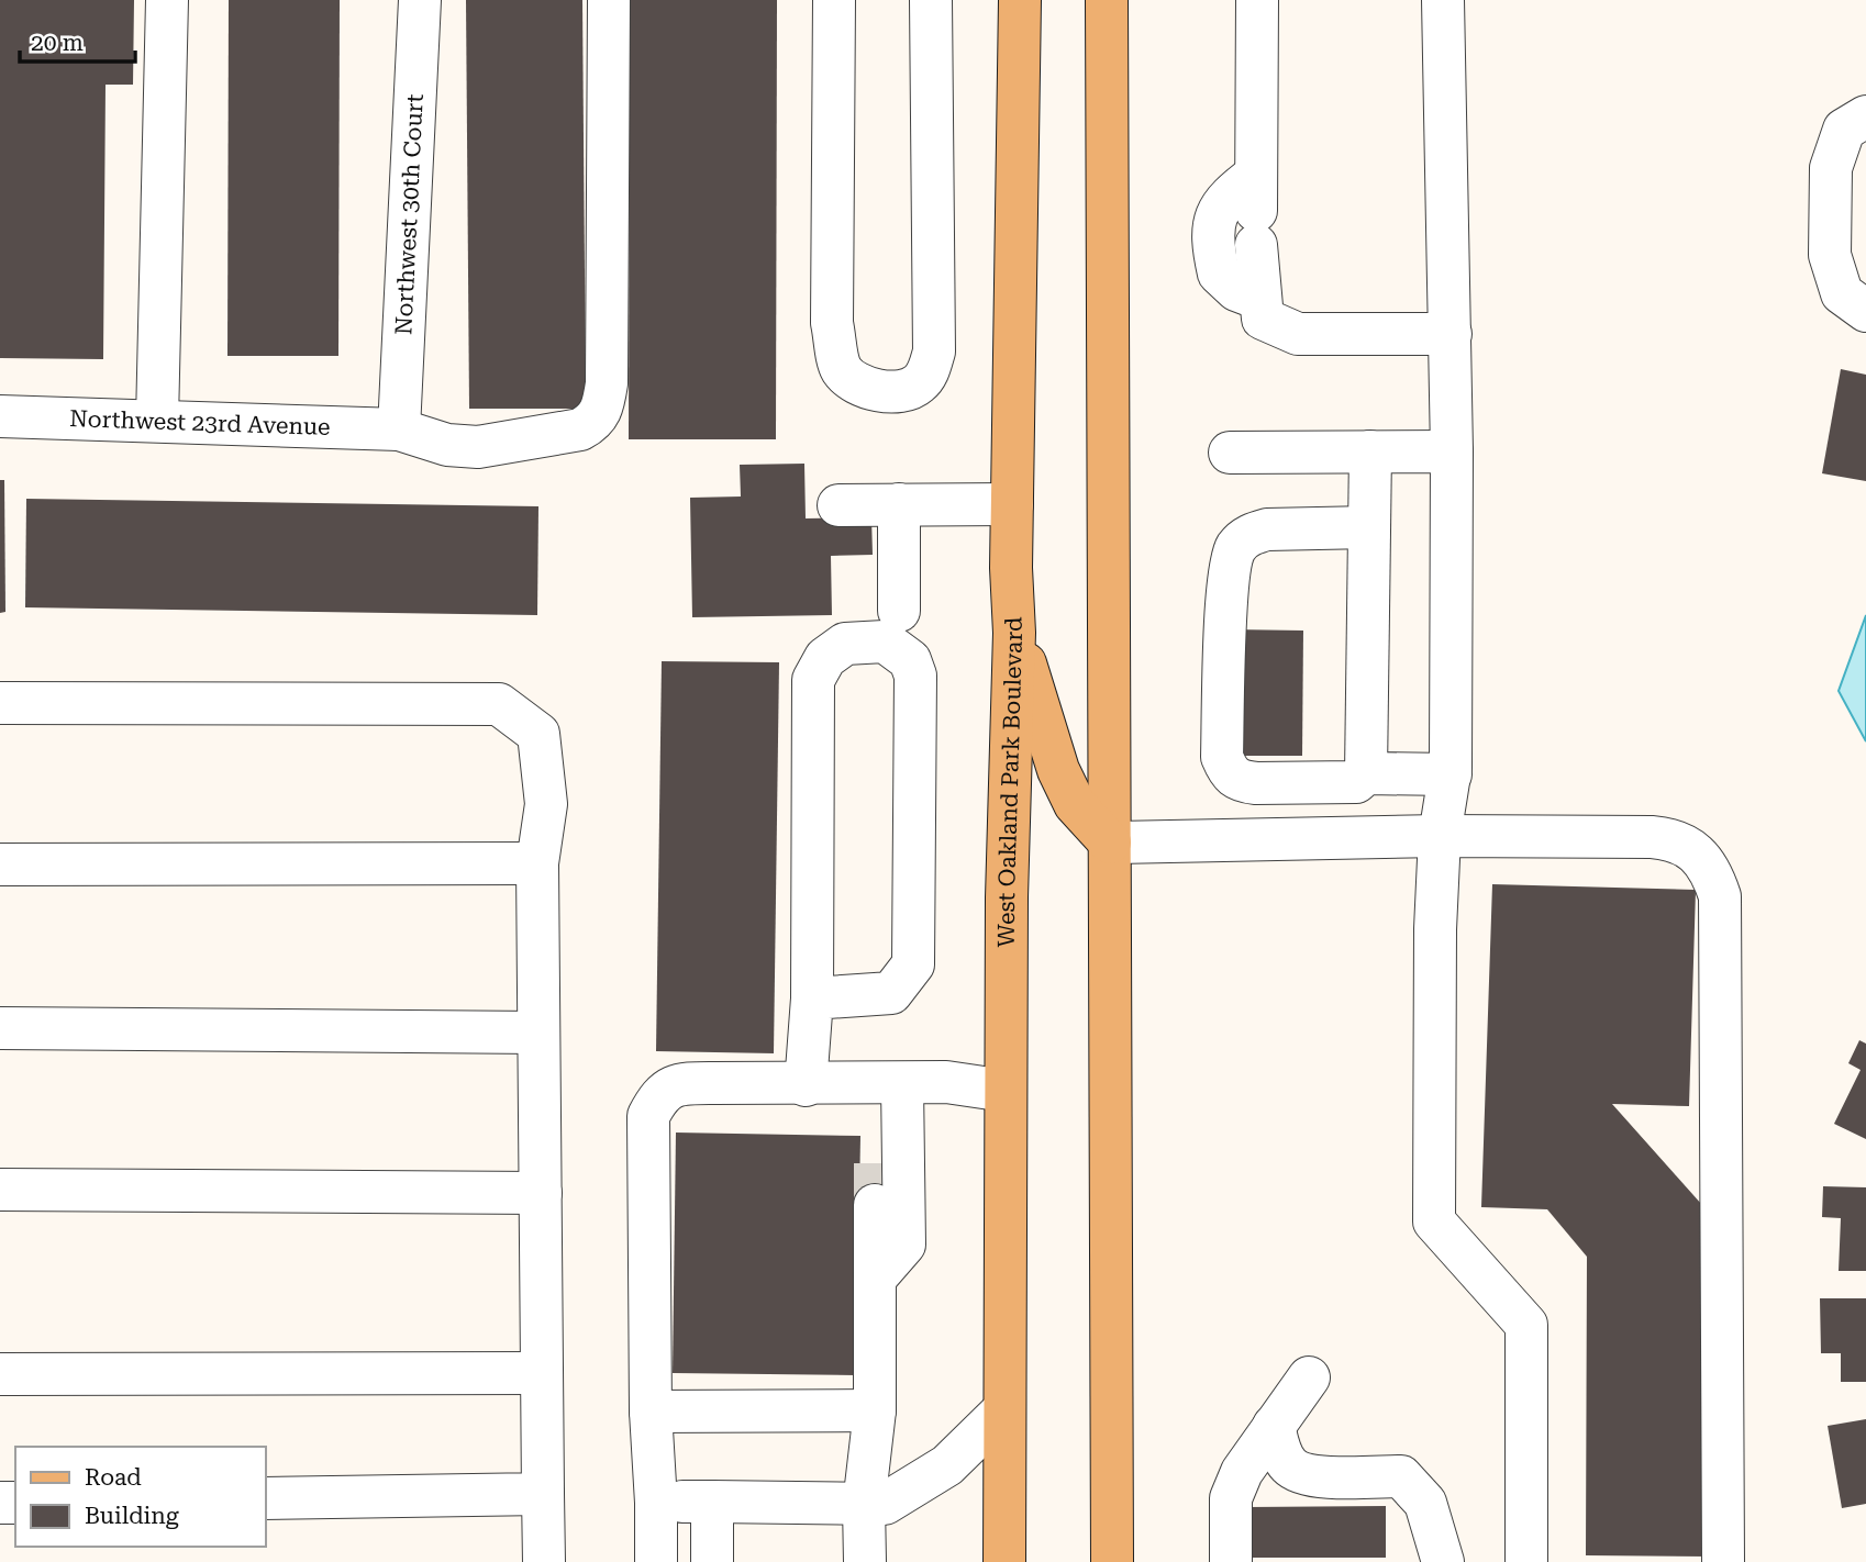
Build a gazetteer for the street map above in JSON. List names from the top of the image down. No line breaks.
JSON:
{"streets":{"main road":["West Oakland Park Boulevard"],"street":["Northwest 30th Court","Northwest 23rd Avenue"]},"crossings":[["Northwest 30th Court","Northwest 23rd Avenue"]],"legend":["Road","Building"],"scale_bar":"20 m"}
